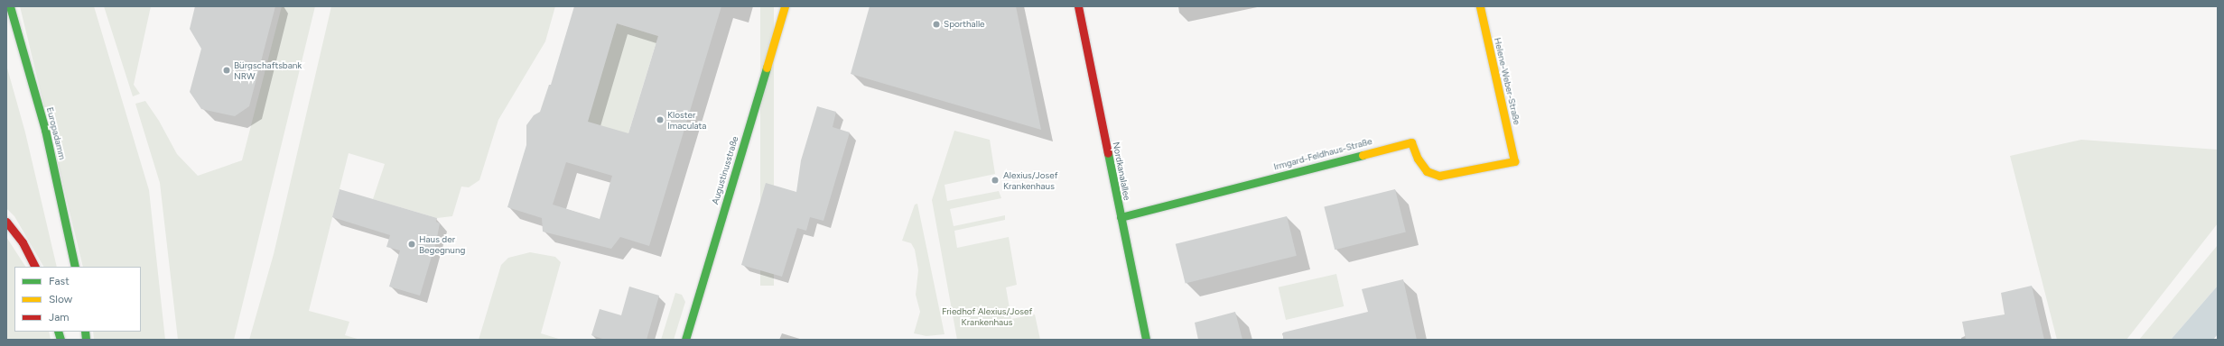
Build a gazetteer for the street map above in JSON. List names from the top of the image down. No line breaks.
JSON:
{"streets":{"street":["Helene-Weber-Straße","Europadamm","Irmgard-Feldhaus-Straße","Augustinusstraße","Nordkanalallee"]},"crossings":[["Helene-Weber-Straße","Irmgard-Feldhaus-Straße"],["Irmgard-Feldhaus-Straße","Nordkanalallee"]],"parks":["Friedhof Alexius/Josef Krankenhaus"],"places":["Sporthalle","Bürgschaftsbank NRW","Kloster Imaculata","Alexius/Josef Krankenhaus","Haus der Begegnung"],"legend":["Fast","Slow","Jam"]}
